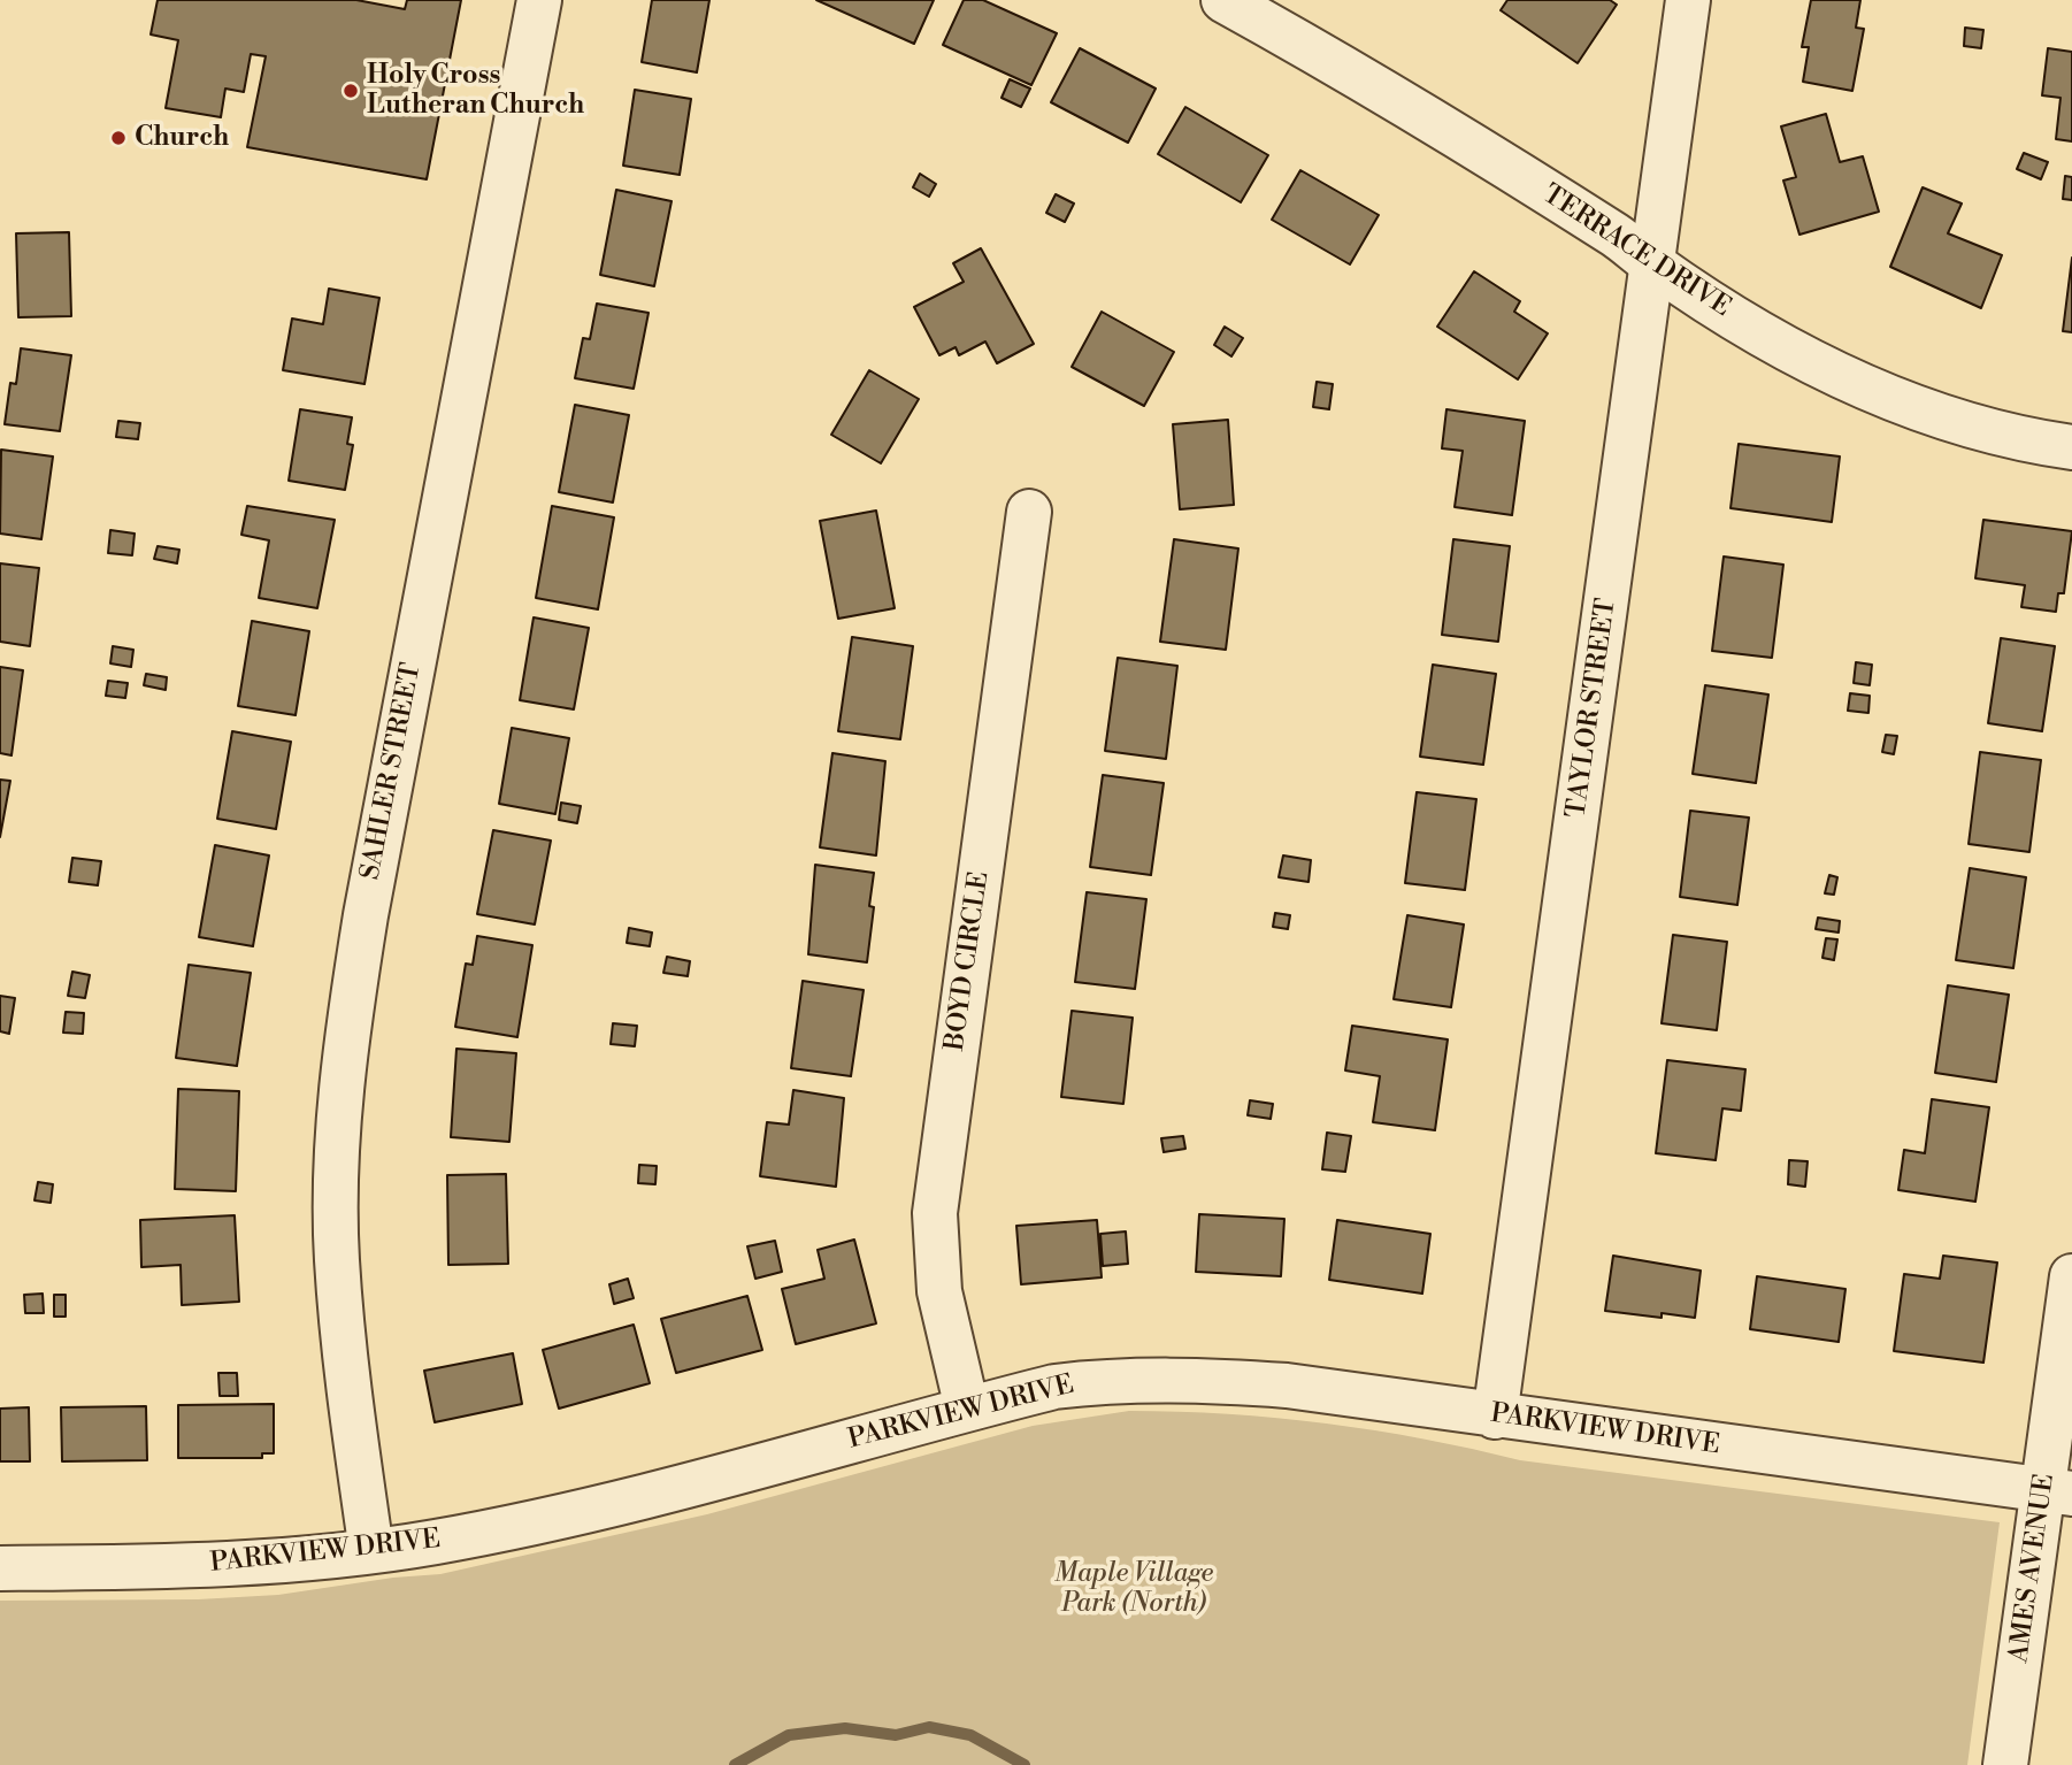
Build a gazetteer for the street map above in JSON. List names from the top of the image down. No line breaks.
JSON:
{"streets":{"street":["TERRACE DRIVE","TAYLOR STREET","SAHLER STREET","BOYD CIRCLE","PARKVIEW DRIVE","AMES AVENUE"]},"crossings":[["TERRACE DRIVE","TAYLOR STREET"],["TAYLOR STREET","PARKVIEW DRIVE"],["SAHLER STREET","PARKVIEW DRIVE"],["BOYD CIRCLE","PARKVIEW DRIVE"],["PARKVIEW DRIVE","AMES AVENUE"]],"parks":["Maple Village Park (North)"],"places":["Holy Cross Lutheran Church","Church"]}
